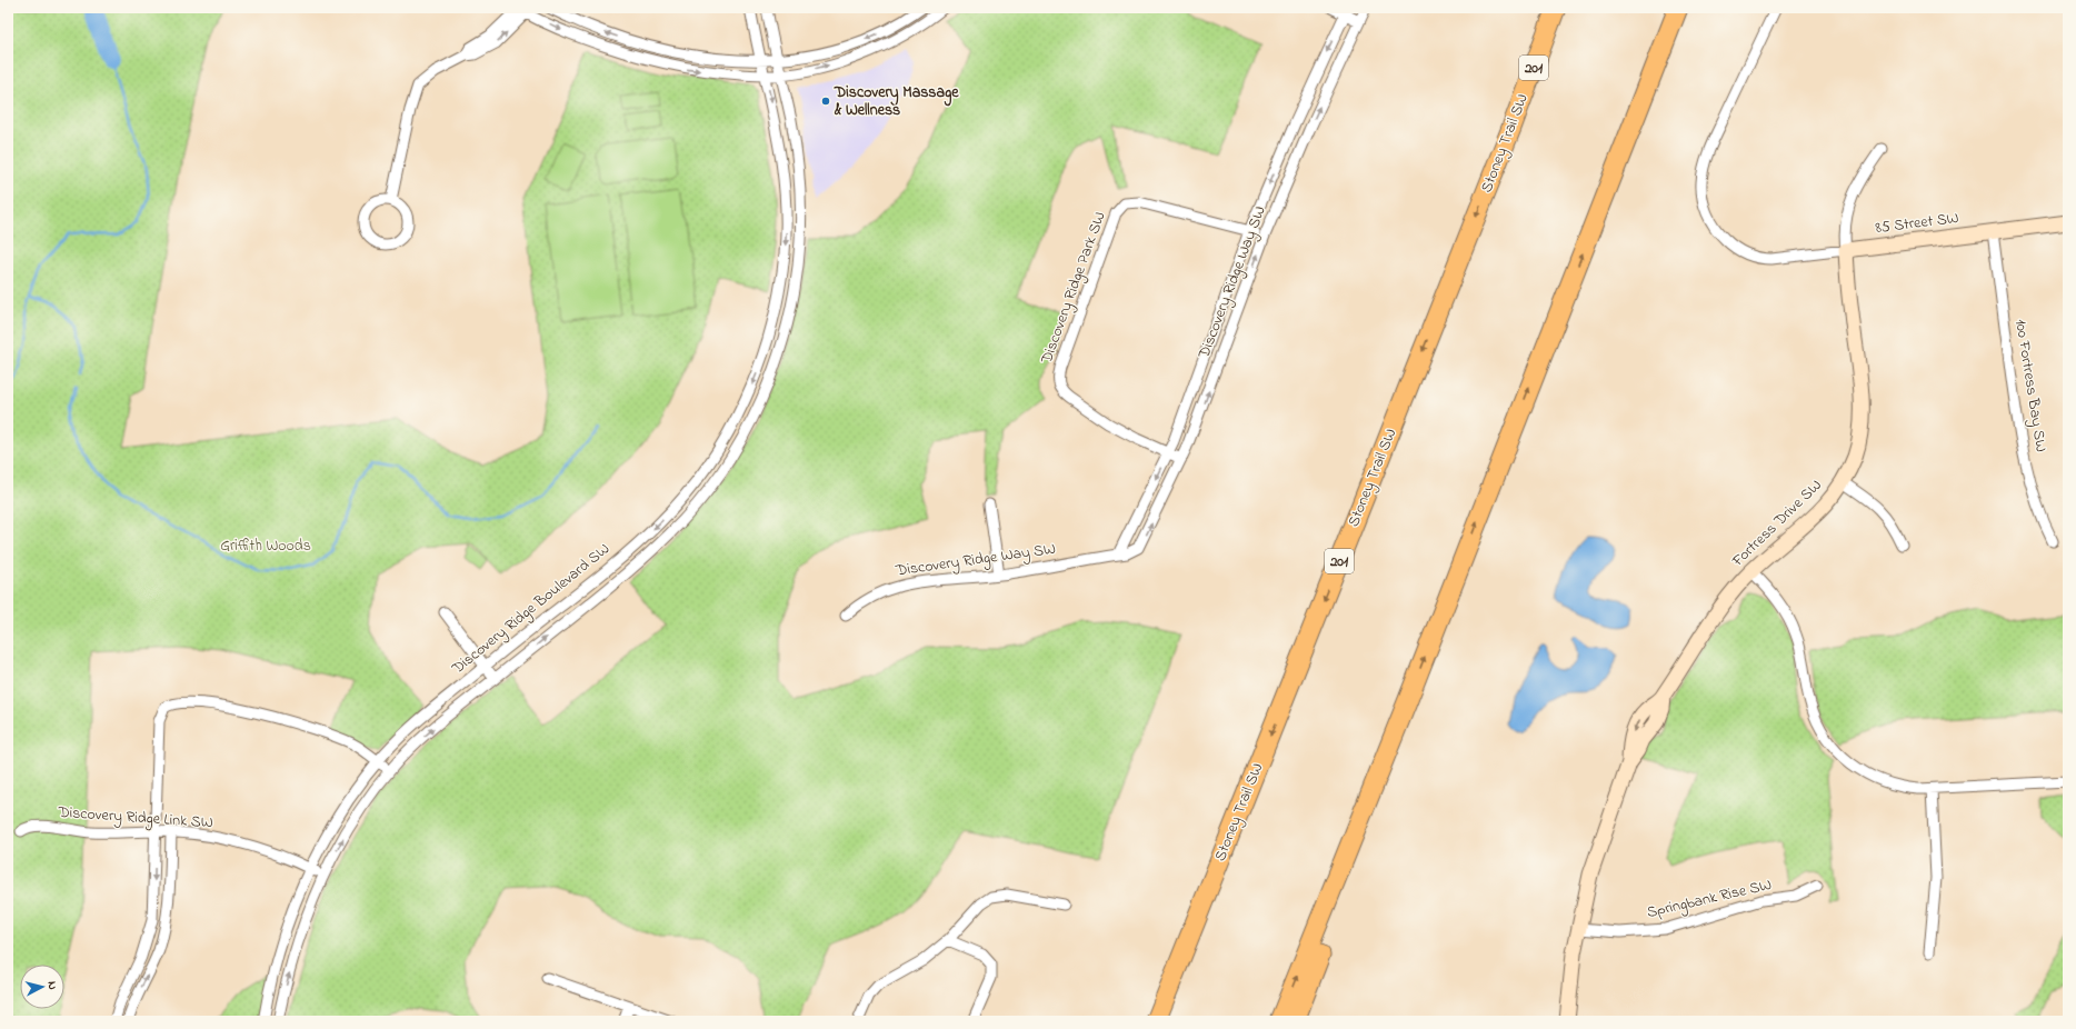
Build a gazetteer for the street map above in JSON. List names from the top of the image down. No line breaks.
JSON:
{"streets":{"highway":["201","Stoney Trail SW"],"street":["85 Street SW","Discovery Ridge Way SW","Discovery Ridge Park SW","100 Fortress Bay SW","Fortress Drive SW","Discovery Ridge Boulevard SW","Discovery Ridge Link SW","Springbank Rise SW"]},"crossings":[["85 Street SW","100 Fortress Bay SW"],["85 Street SW","Fortress Drive SW"],["Discovery Ridge Way SW","Discovery Ridge Park SW"],["Fortress Drive SW","Springbank Rise SW"],["Discovery Ridge Boulevard SW","Discovery Ridge Link SW"]],"parks":["Griffith Woods"],"places":["Discovery Massage & Wellness"],"north":"right"}
